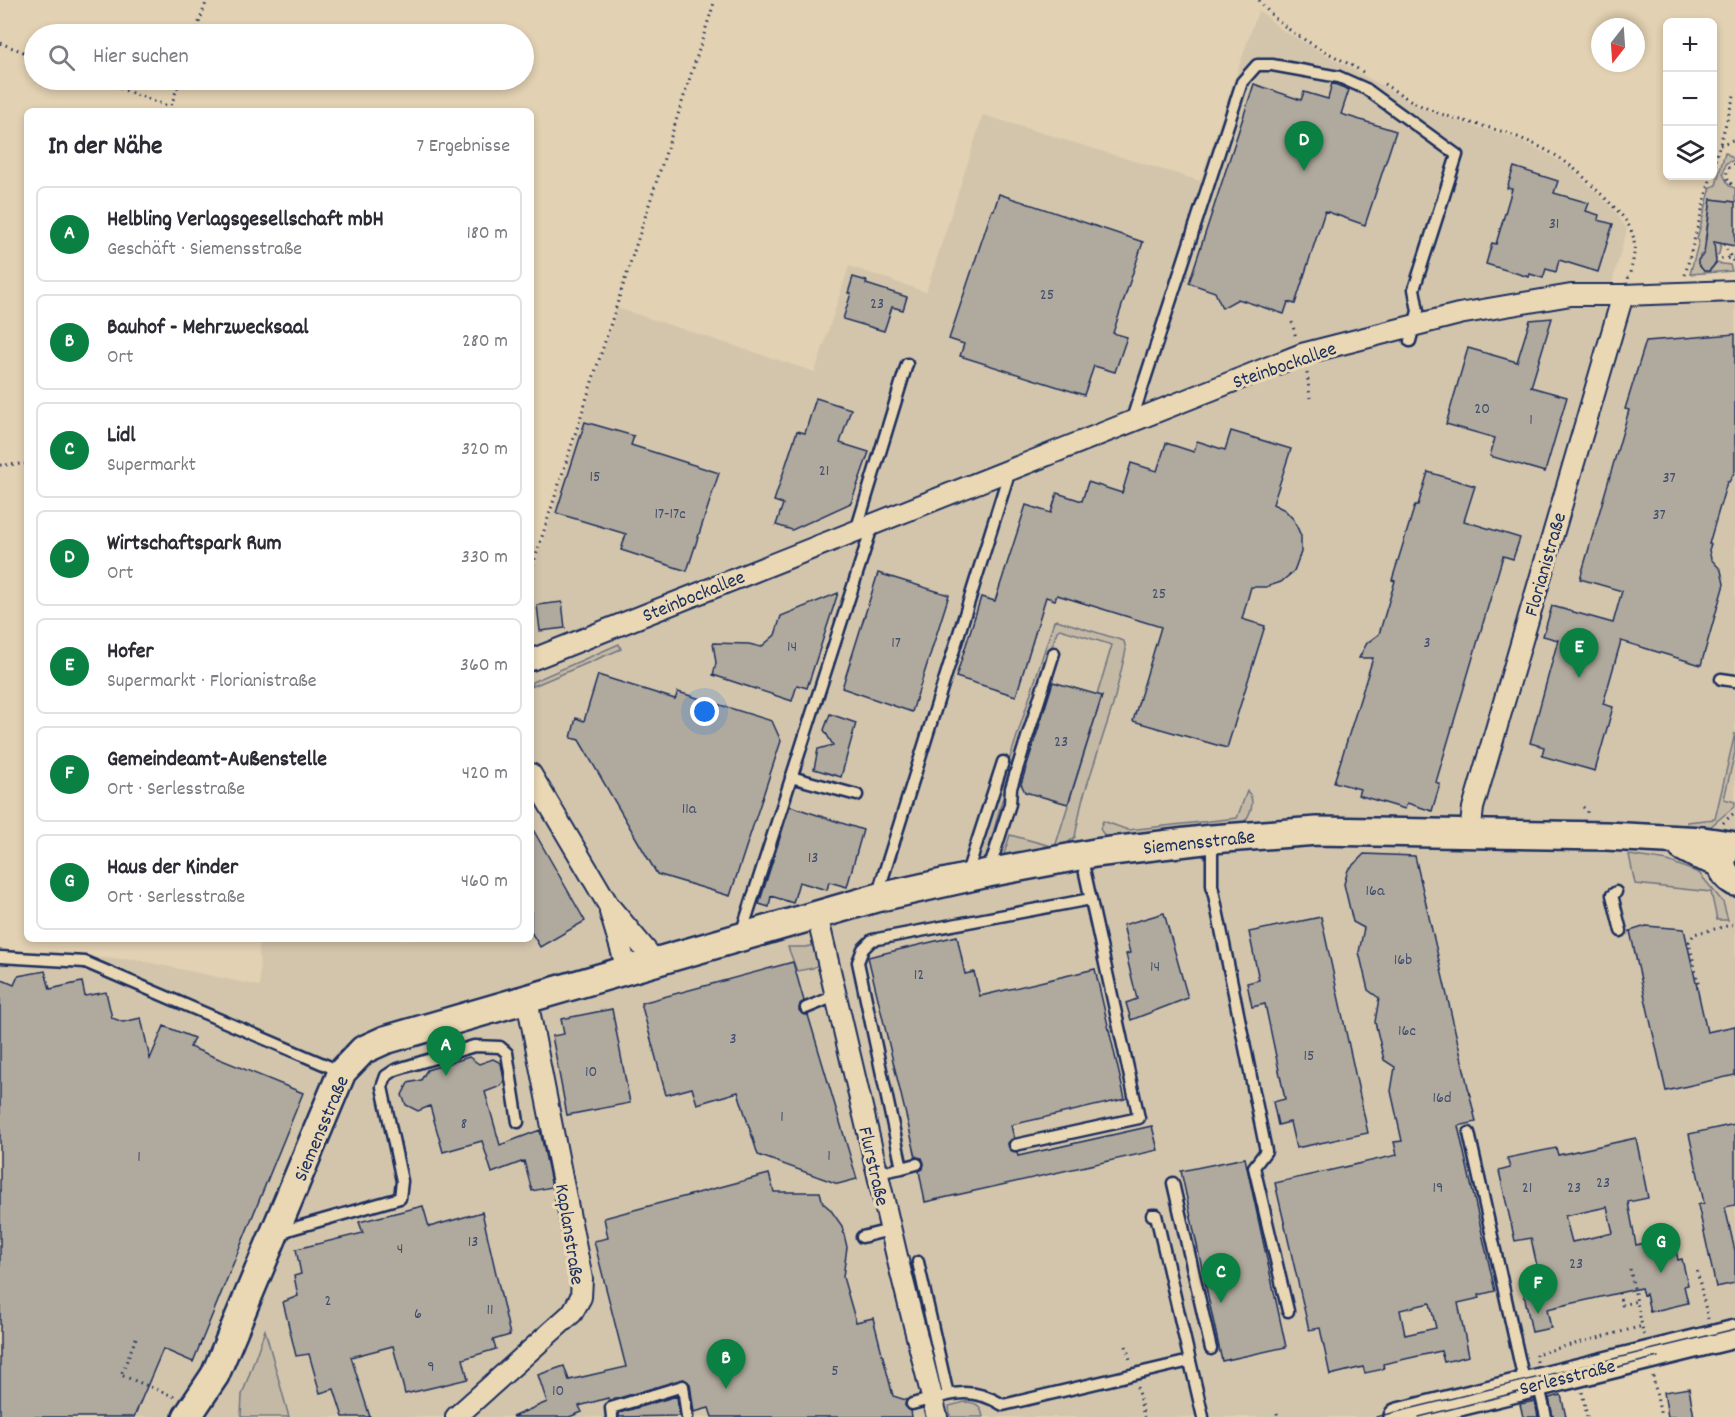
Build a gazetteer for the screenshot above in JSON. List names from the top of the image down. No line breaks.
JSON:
{"streets":{"street":["Steinbockallee","Florianistraße","Siemensstraße","Flurstraße","Kaplanstraße","Serlesstraße"]},"crossings":[["Steinbockallee","Florianistraße"],["Florianistraße","Siemensstraße"],["Siemensstraße","Flurstraße"],["Siemensstraße","Kaplanstraße"]],"house_numbers":["31","25","23","20","1","21","15","37","17-17c","37","25","17","3","14","23","11a","13","16a","16b","14","12","16c","3","15","10","16d","1","8","1","1","23","19","21","23","13","4","23","2","11","6","9","5","10"],"north":"bottom","page":{"map_buttons":["+","−"],"search":"Hier suchen","heading":["In der Nähe","7 Ergebnisse"],"pins":["D","E","A","G","C","F","B"],"list":[{"mark":"A","name":"Helbling Verlagsgesellschaft mbH","note":"Geschäft · Siemensstraße","value":"180 m"},{"mark":"B","name":"Bauhof - Mehrzwecksaal","note":"Ort","value":"280 m"},{"mark":"C","name":"Lidl","note":"Supermarkt","value":"320 m"},{"mark":"D","name":"Wirtschaftspark Rum","note":"Ort","value":"330 m"},{"mark":"E","name":"Hofer","note":"Supermarkt · Florianistraße","value":"360 m"},{"mark":"F","name":"Gemeindeamt-Außenstelle","note":"Ort · Serlesstraße","value":"420 m"},{"mark":"G","name":"Haus der Kinder","note":"Ort · Serlesstraße","value":"460 m"}]}}
